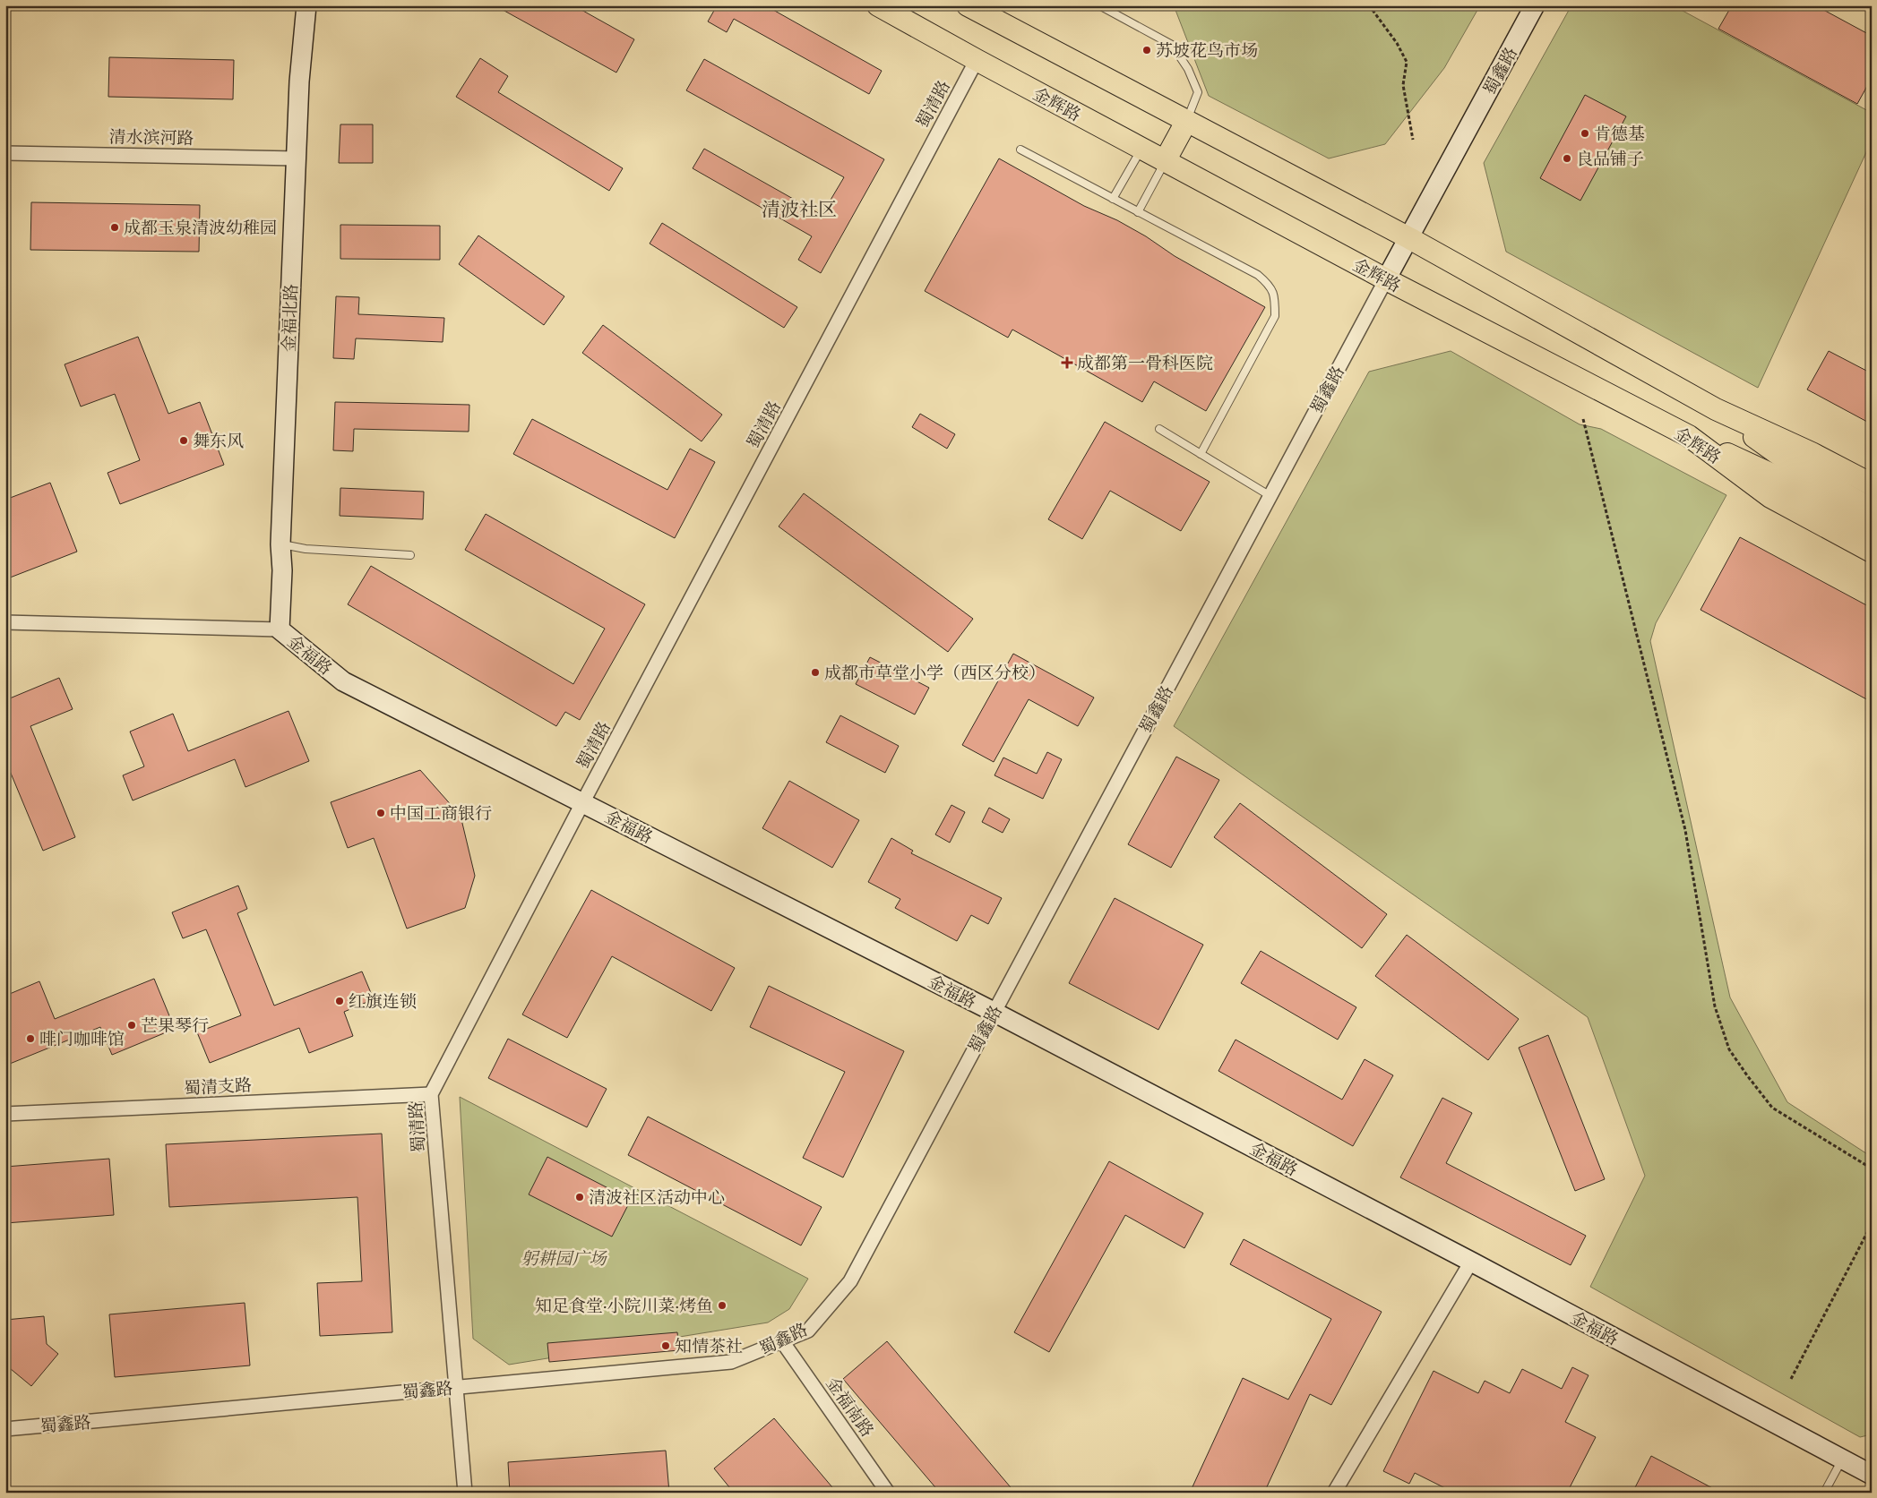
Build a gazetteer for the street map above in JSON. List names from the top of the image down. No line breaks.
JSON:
{"streets":{"main road":["金辉路"],"street":["蜀鑫路","蜀清路","清水滨河路","金福北路","金福路","蜀清支路","金福南路"]},"crossings":[["蜀鑫路","蜀清路"],["蜀鑫路","金辉路"],["蜀鑫路","金福路"],["蜀鑫路","金福南路"],["蜀清路","金辉路"],["蜀清路","金福路"],["蜀清路","蜀清支路"],["清水滨河路","金福北路"],["金福北路","金福路"]],"districts":["清波社区"],"parks":["躬耕园广场"],"places":{"other":["苏坡花鸟市场","肯德基","良品铺子","成都玉泉清波幼稚园","舞东风","成都市草堂小学（西区分校）","中国工商银行","红旗连锁","芒果琴行","啡门咖啡馆","清波社区活动中心","知足食堂·小院川菜·烤鱼","知情茶社"],"health":["成都第一骨科医院"]}}
